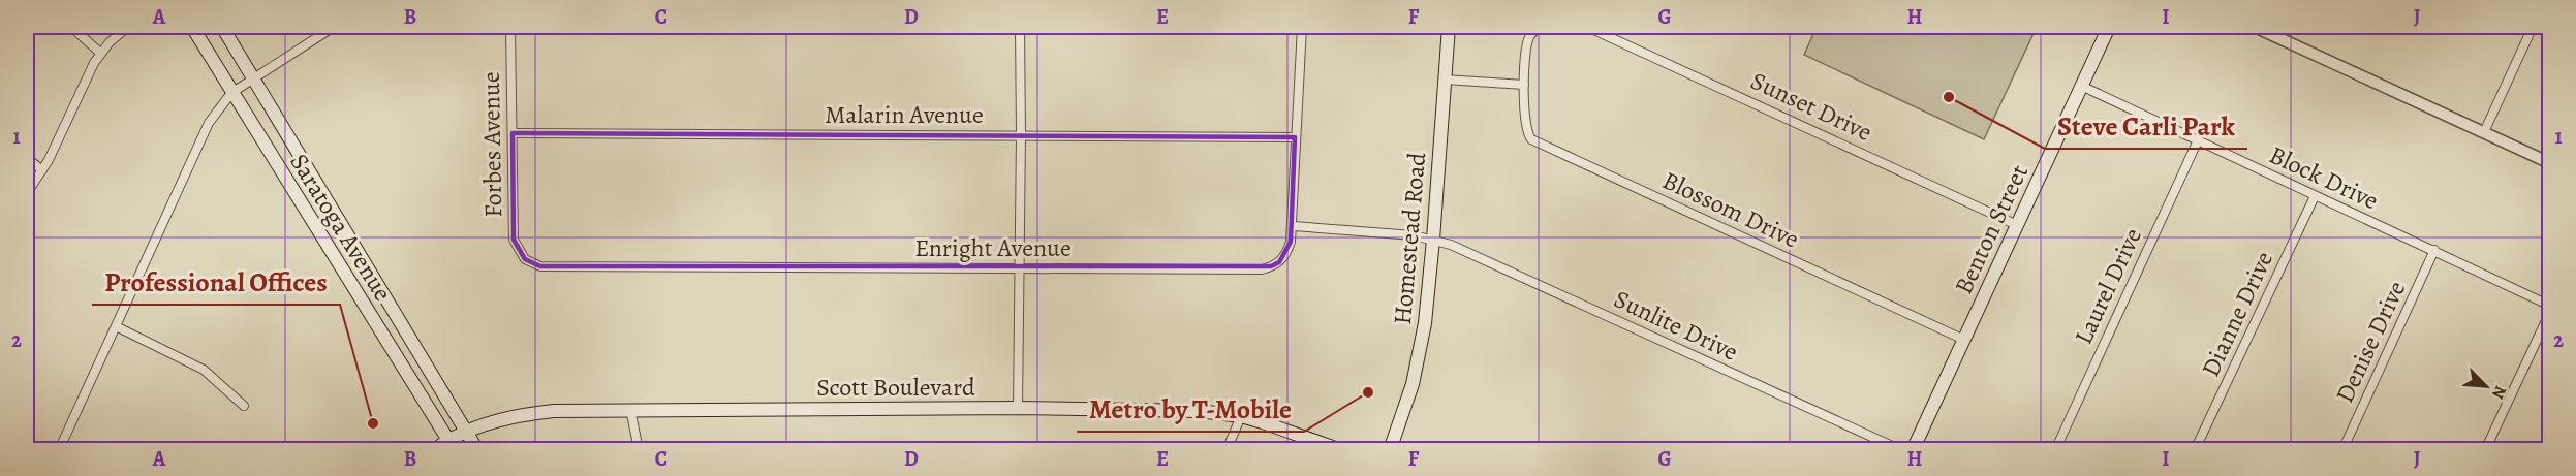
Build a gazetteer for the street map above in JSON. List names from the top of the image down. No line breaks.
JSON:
{"streets":{"main road":["Saratoga Avenue","Benton Street","Homestead Road","Scott Boulevard"],"street":["Sunset Drive","Malarin Avenue","Forbes Avenue","Block Drive","Blossom Drive","Enright Avenue","Laurel Drive","Dianne Drive","Sunlite Drive","Denise Drive"]},"crossings":[["Sunset Drive","Benton Street"],["Malarin Avenue","Forbes Avenue"],["Malarin Avenue","Enright Avenue"],["Forbes Avenue","Enright Avenue"],["Block Drive","Benton Street"],["Block Drive","Laurel Drive"],["Block Drive","Dianne Drive"],["Block Drive","Denise Drive"],["Blossom Drive","Benton Street"],["Saratoga Avenue","Scott Boulevard"],["Homestead Road","Sunlite Drive"]],"places":["Steve Carli Park","Metro by T-Mobile","Professional Offices"],"north":"bottom right","grid":{"columns":["A","B","C","D","E","F","G","H","I","J"],"rows":["1","2"]}}
